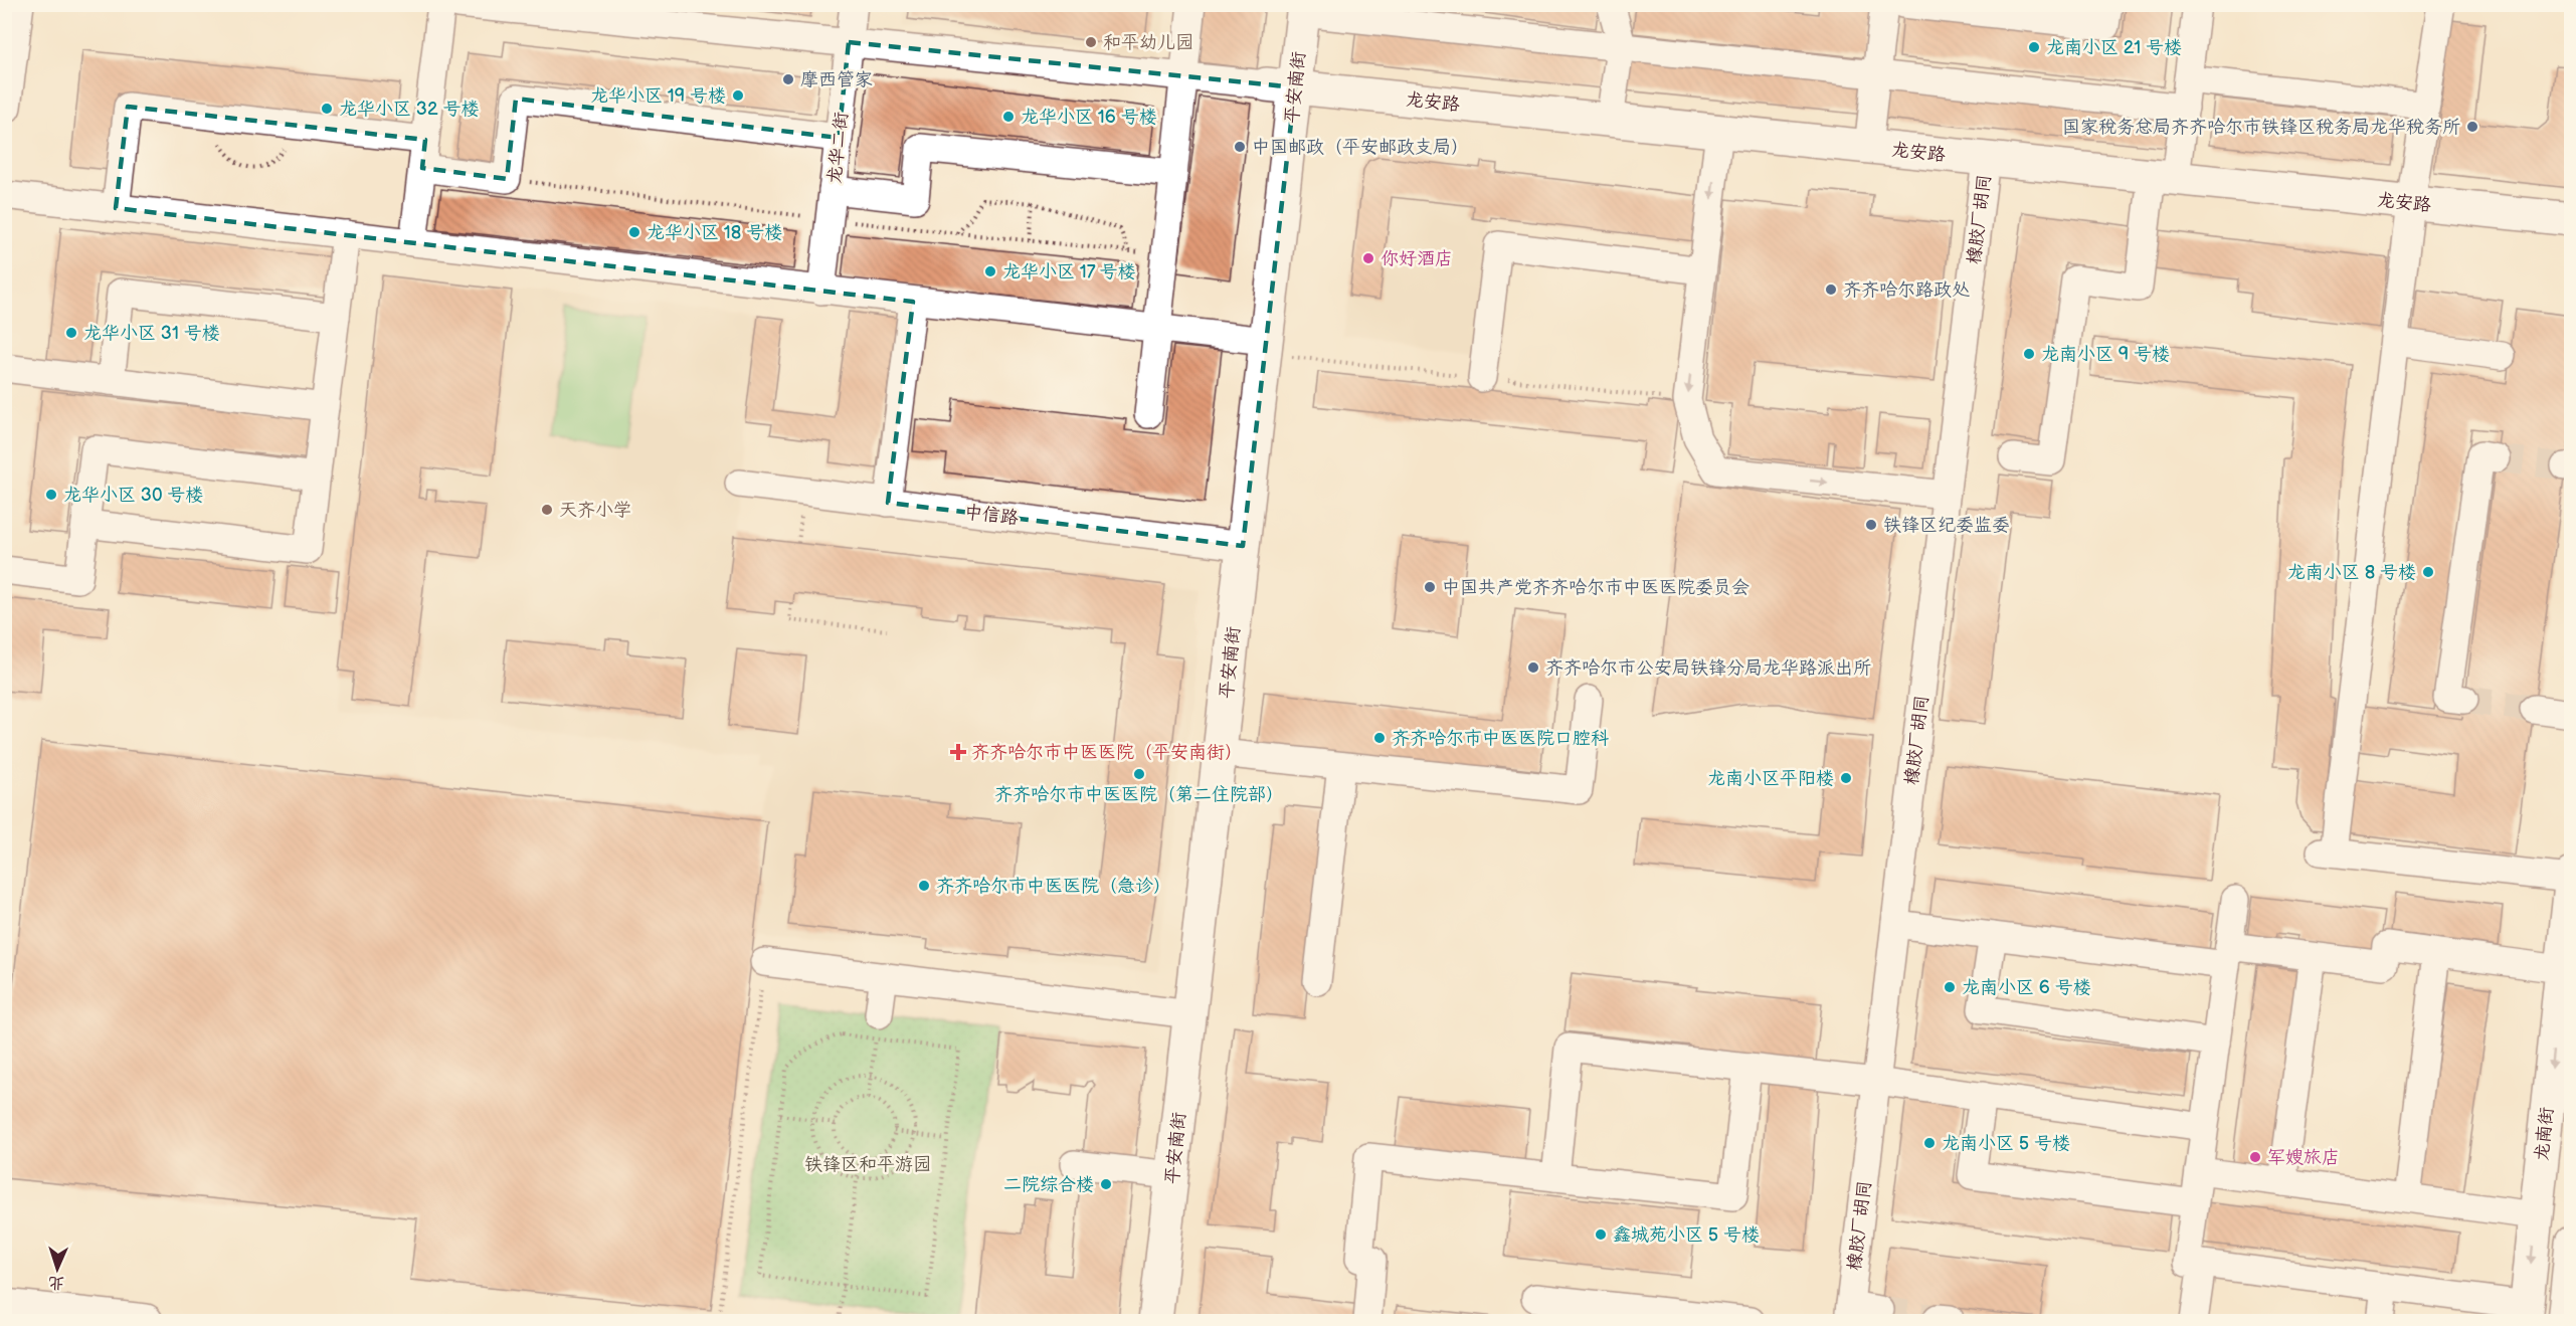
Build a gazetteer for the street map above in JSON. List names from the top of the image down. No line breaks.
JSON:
{"streets":{"street":["平安南街","龙安路","龙华二街","橡胶厂胡同","中信路","龙南街"]},"crossings":[["平安南街","龙安路"],["平安南街","中信路"],["龙安路","橡胶厂胡同"]],"parks":["铁锋区和平游园"],"places":{"other":["和平幼儿园","龙南小区 21 号楼","摩西管家","龙华小区 19 号楼","龙华小区 32 号楼","龙华小区 16 号楼","国家税务总局齐齐哈尔市铁锋区税务局龙华税务所","中国邮政（平安邮政支局）","龙华小区 18 号楼","你好酒店","龙华小区 17 号楼","齐齐哈尔路政处","龙华小区 31 号楼","龙南小区 9 号楼","龙华小区 30 号楼","天齐小学","铁锋区纪委监委","龙南小区 8 号楼","中国共产党齐齐哈尔市中医医院委员会","齐齐哈尔市公安局铁锋分局龙华路派出所","齐齐哈尔市中医医院口腔科","齐齐哈尔市中医医院（第二住院部）","龙南小区平阳楼","齐齐哈尔市中医医院（急诊）","龙南小区 6 号楼","龙南小区 5 号楼","军嫂旅店","二院综合楼","鑫城苑小区 5 号楼"],"health":["齐齐哈尔市中医医院（平安南街）"]},"north":"bottom"}
